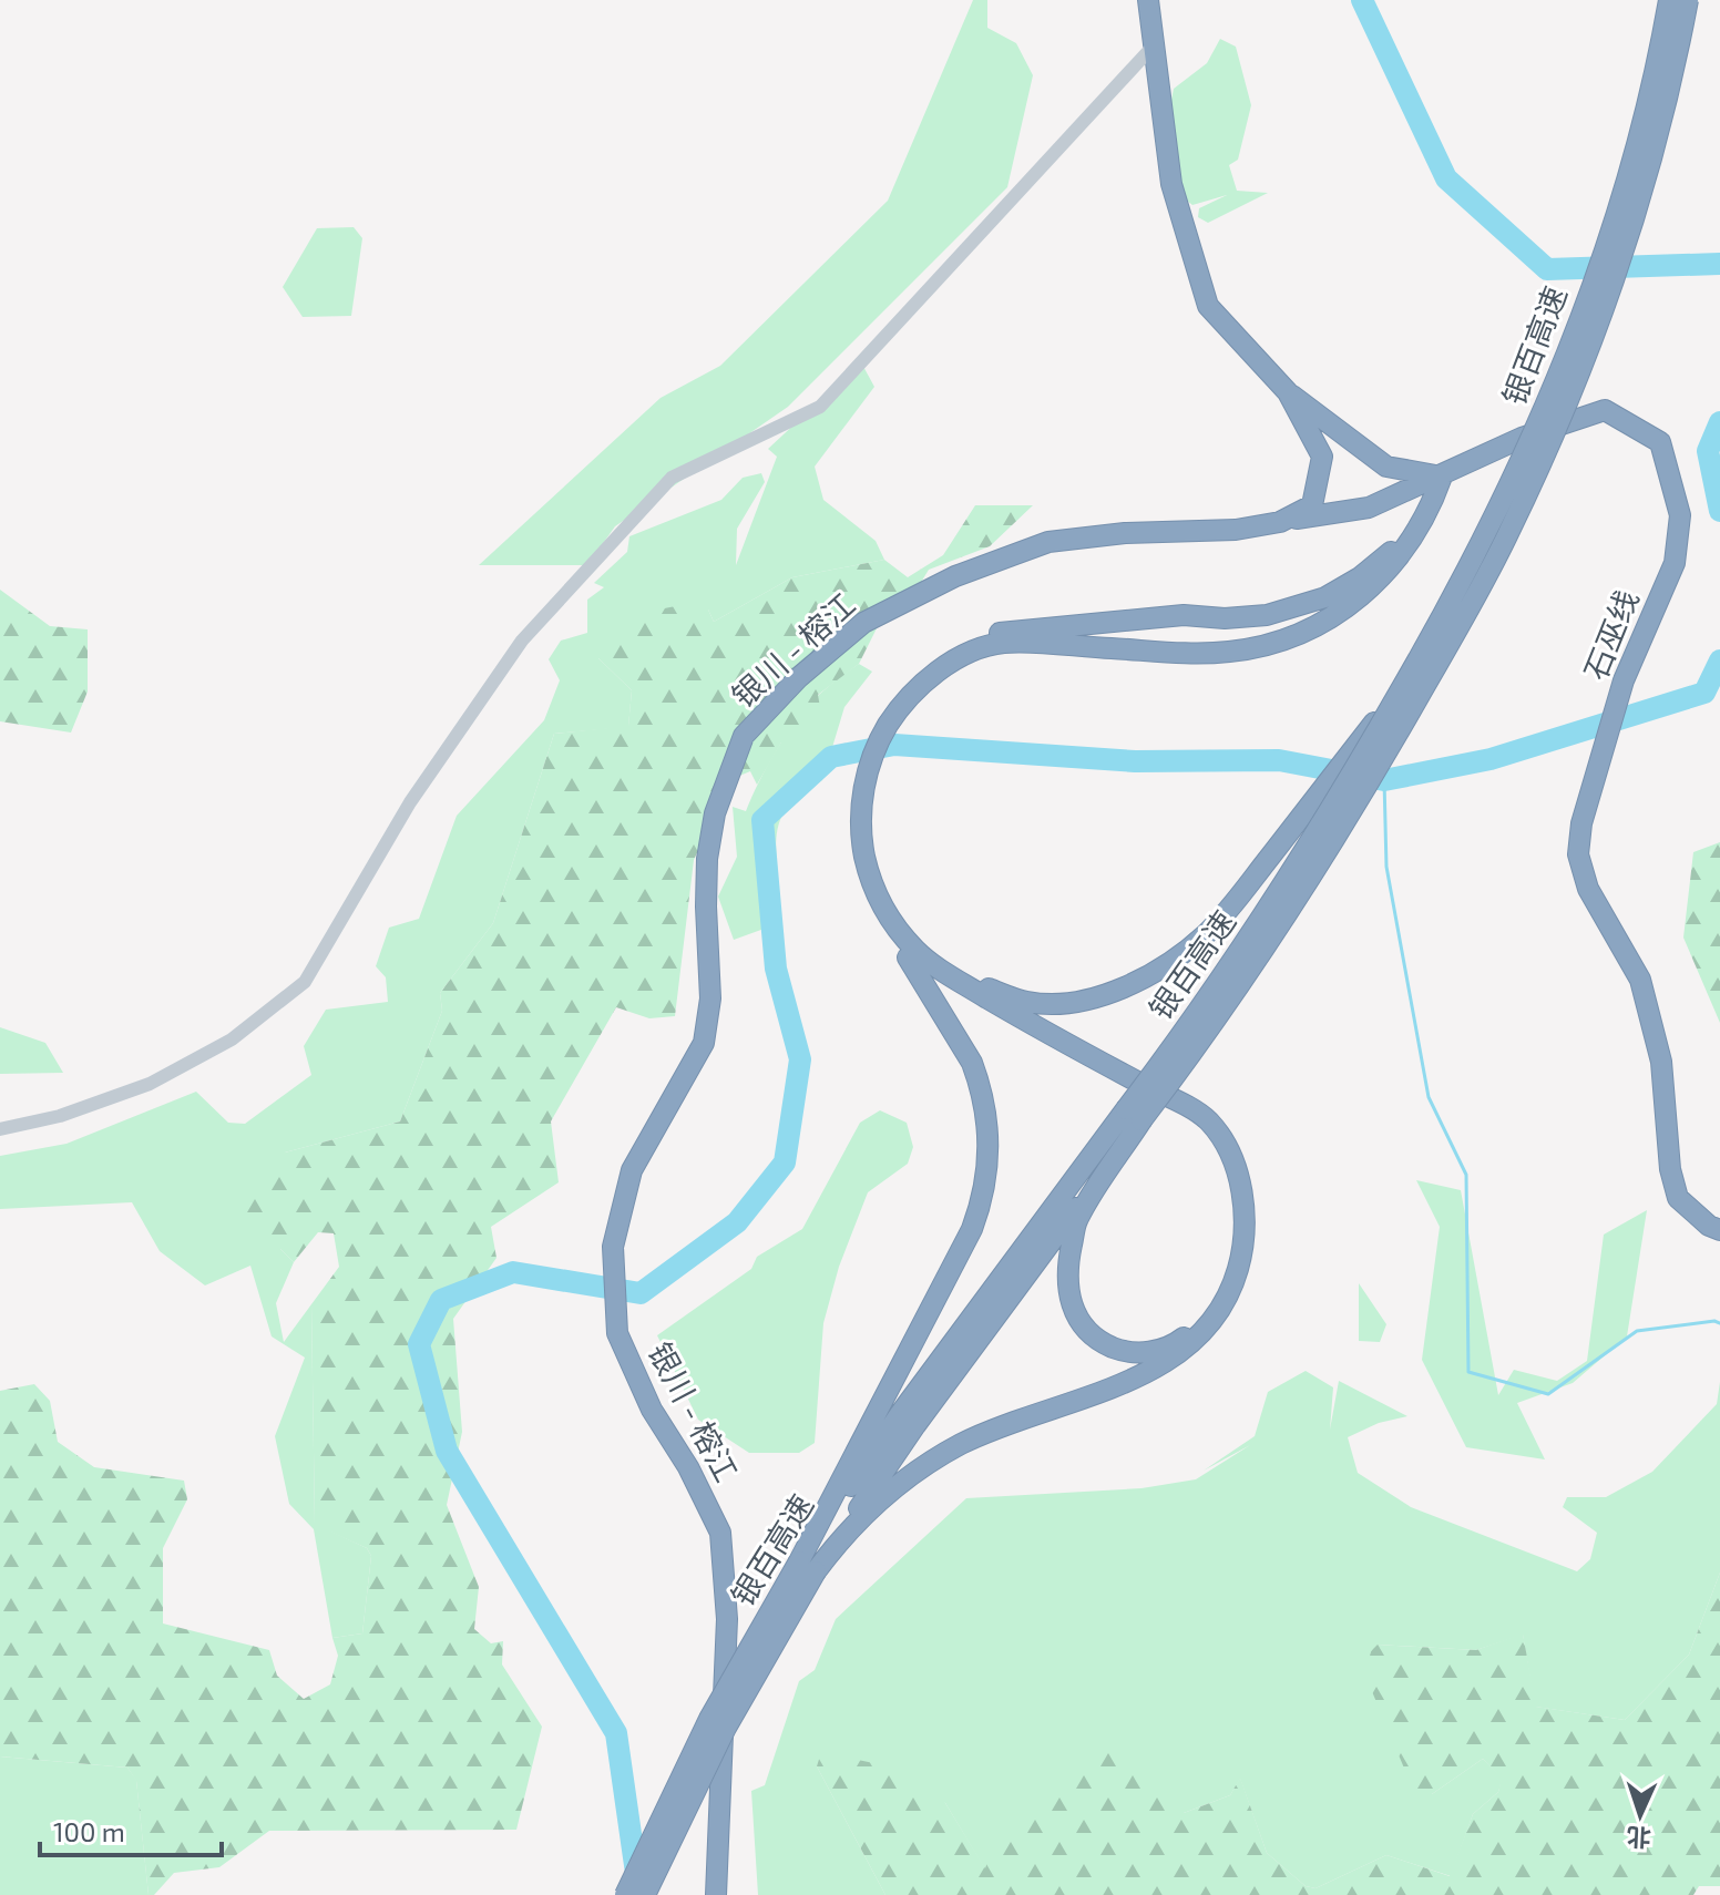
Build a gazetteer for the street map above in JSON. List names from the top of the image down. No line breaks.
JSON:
{"streets":{"highway":["银百高速","石巫线","银川 - 榕江"]},"scale_bar":"100 m","north":"bottom"}
